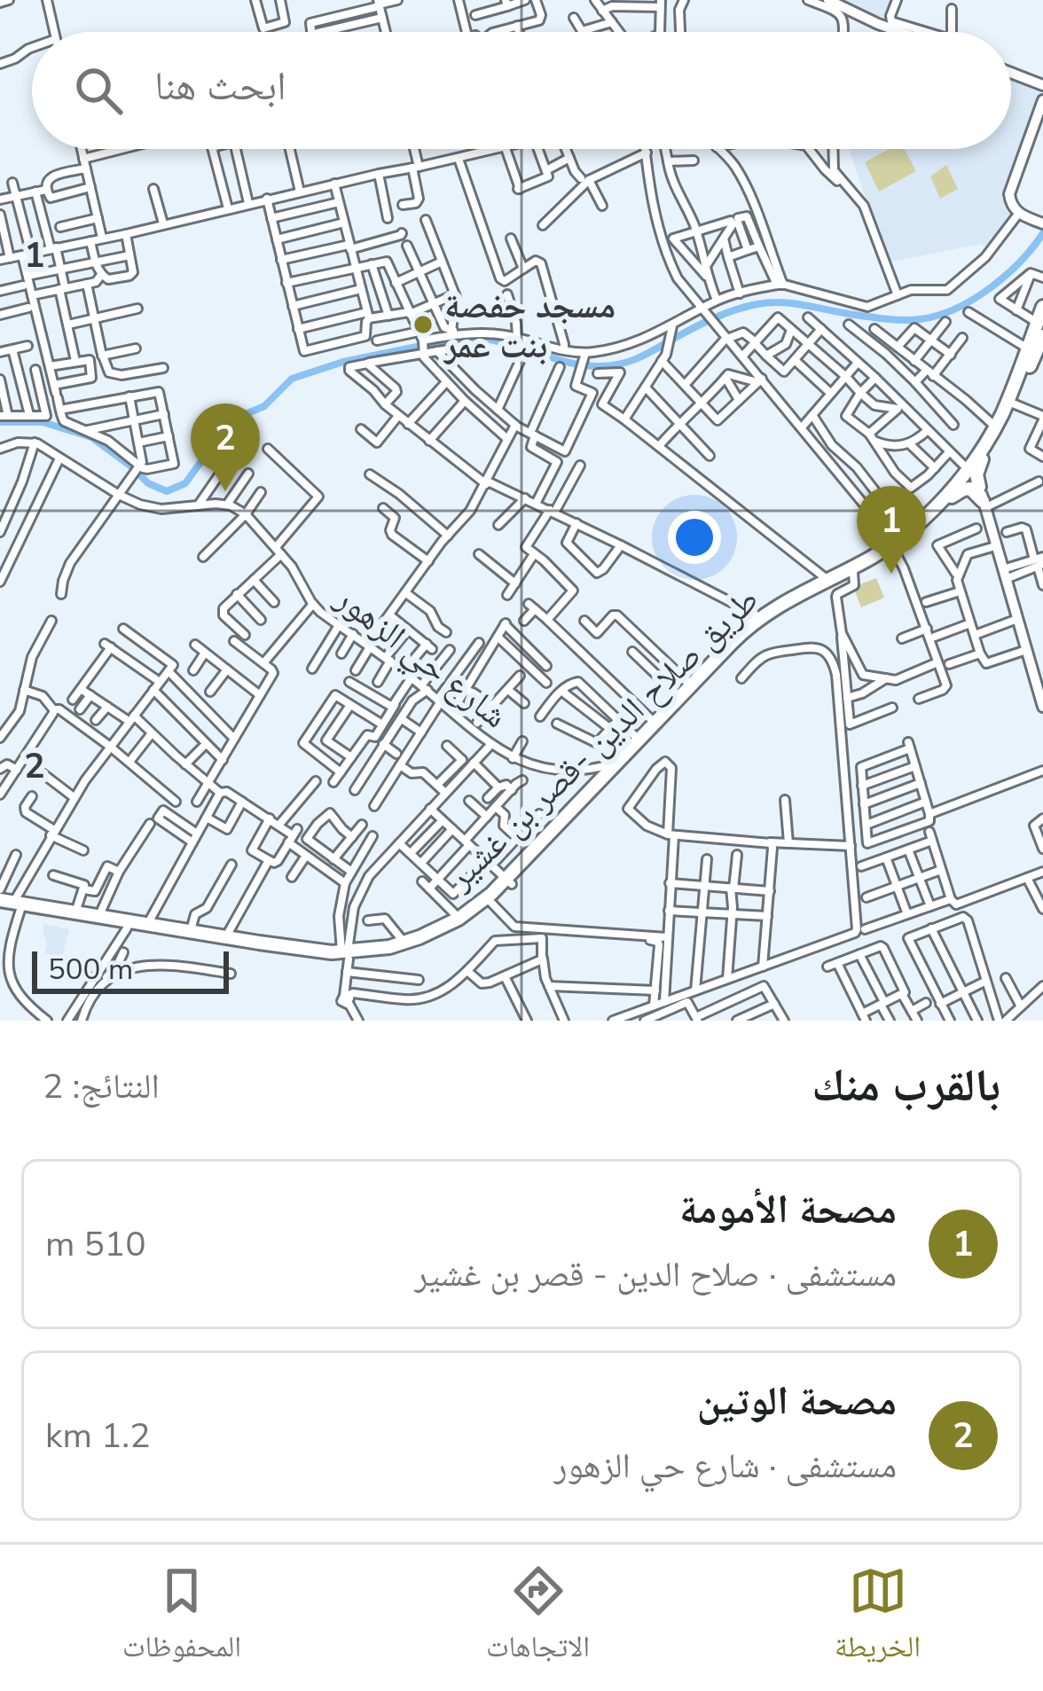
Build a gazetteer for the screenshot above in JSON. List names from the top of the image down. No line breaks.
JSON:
{"streets":{"highway":["طريق صلاح الدين -قصر بن غشير"],"street":["شارع حي الزهور"]},"crossings":[["شارع حي الزهور","طريق صلاح الدين -قصر بن غشير"]],"places":["مسجد حفصة بنت عمر"],"scale_bar":"500 m","page":{"search":"ابحث هنا","pins":["2","1"],"scale":"500 m","heading":["بالقرب منك","النتائج: 2"],"list":[{"mark":"1","name":"مصحة الأمومة","note":"مستشفى · صلاح الدين - قصر بن غشير","value":"510 m"},{"mark":"2","name":"مصحة الوتين","note":"مستشفى · شارع حي الزهور","value":"1.2 km"}],"nav":["الخريطة","الاتجاهات","المحفوظات"]},"grid":{"rows":["1","2"]}}
